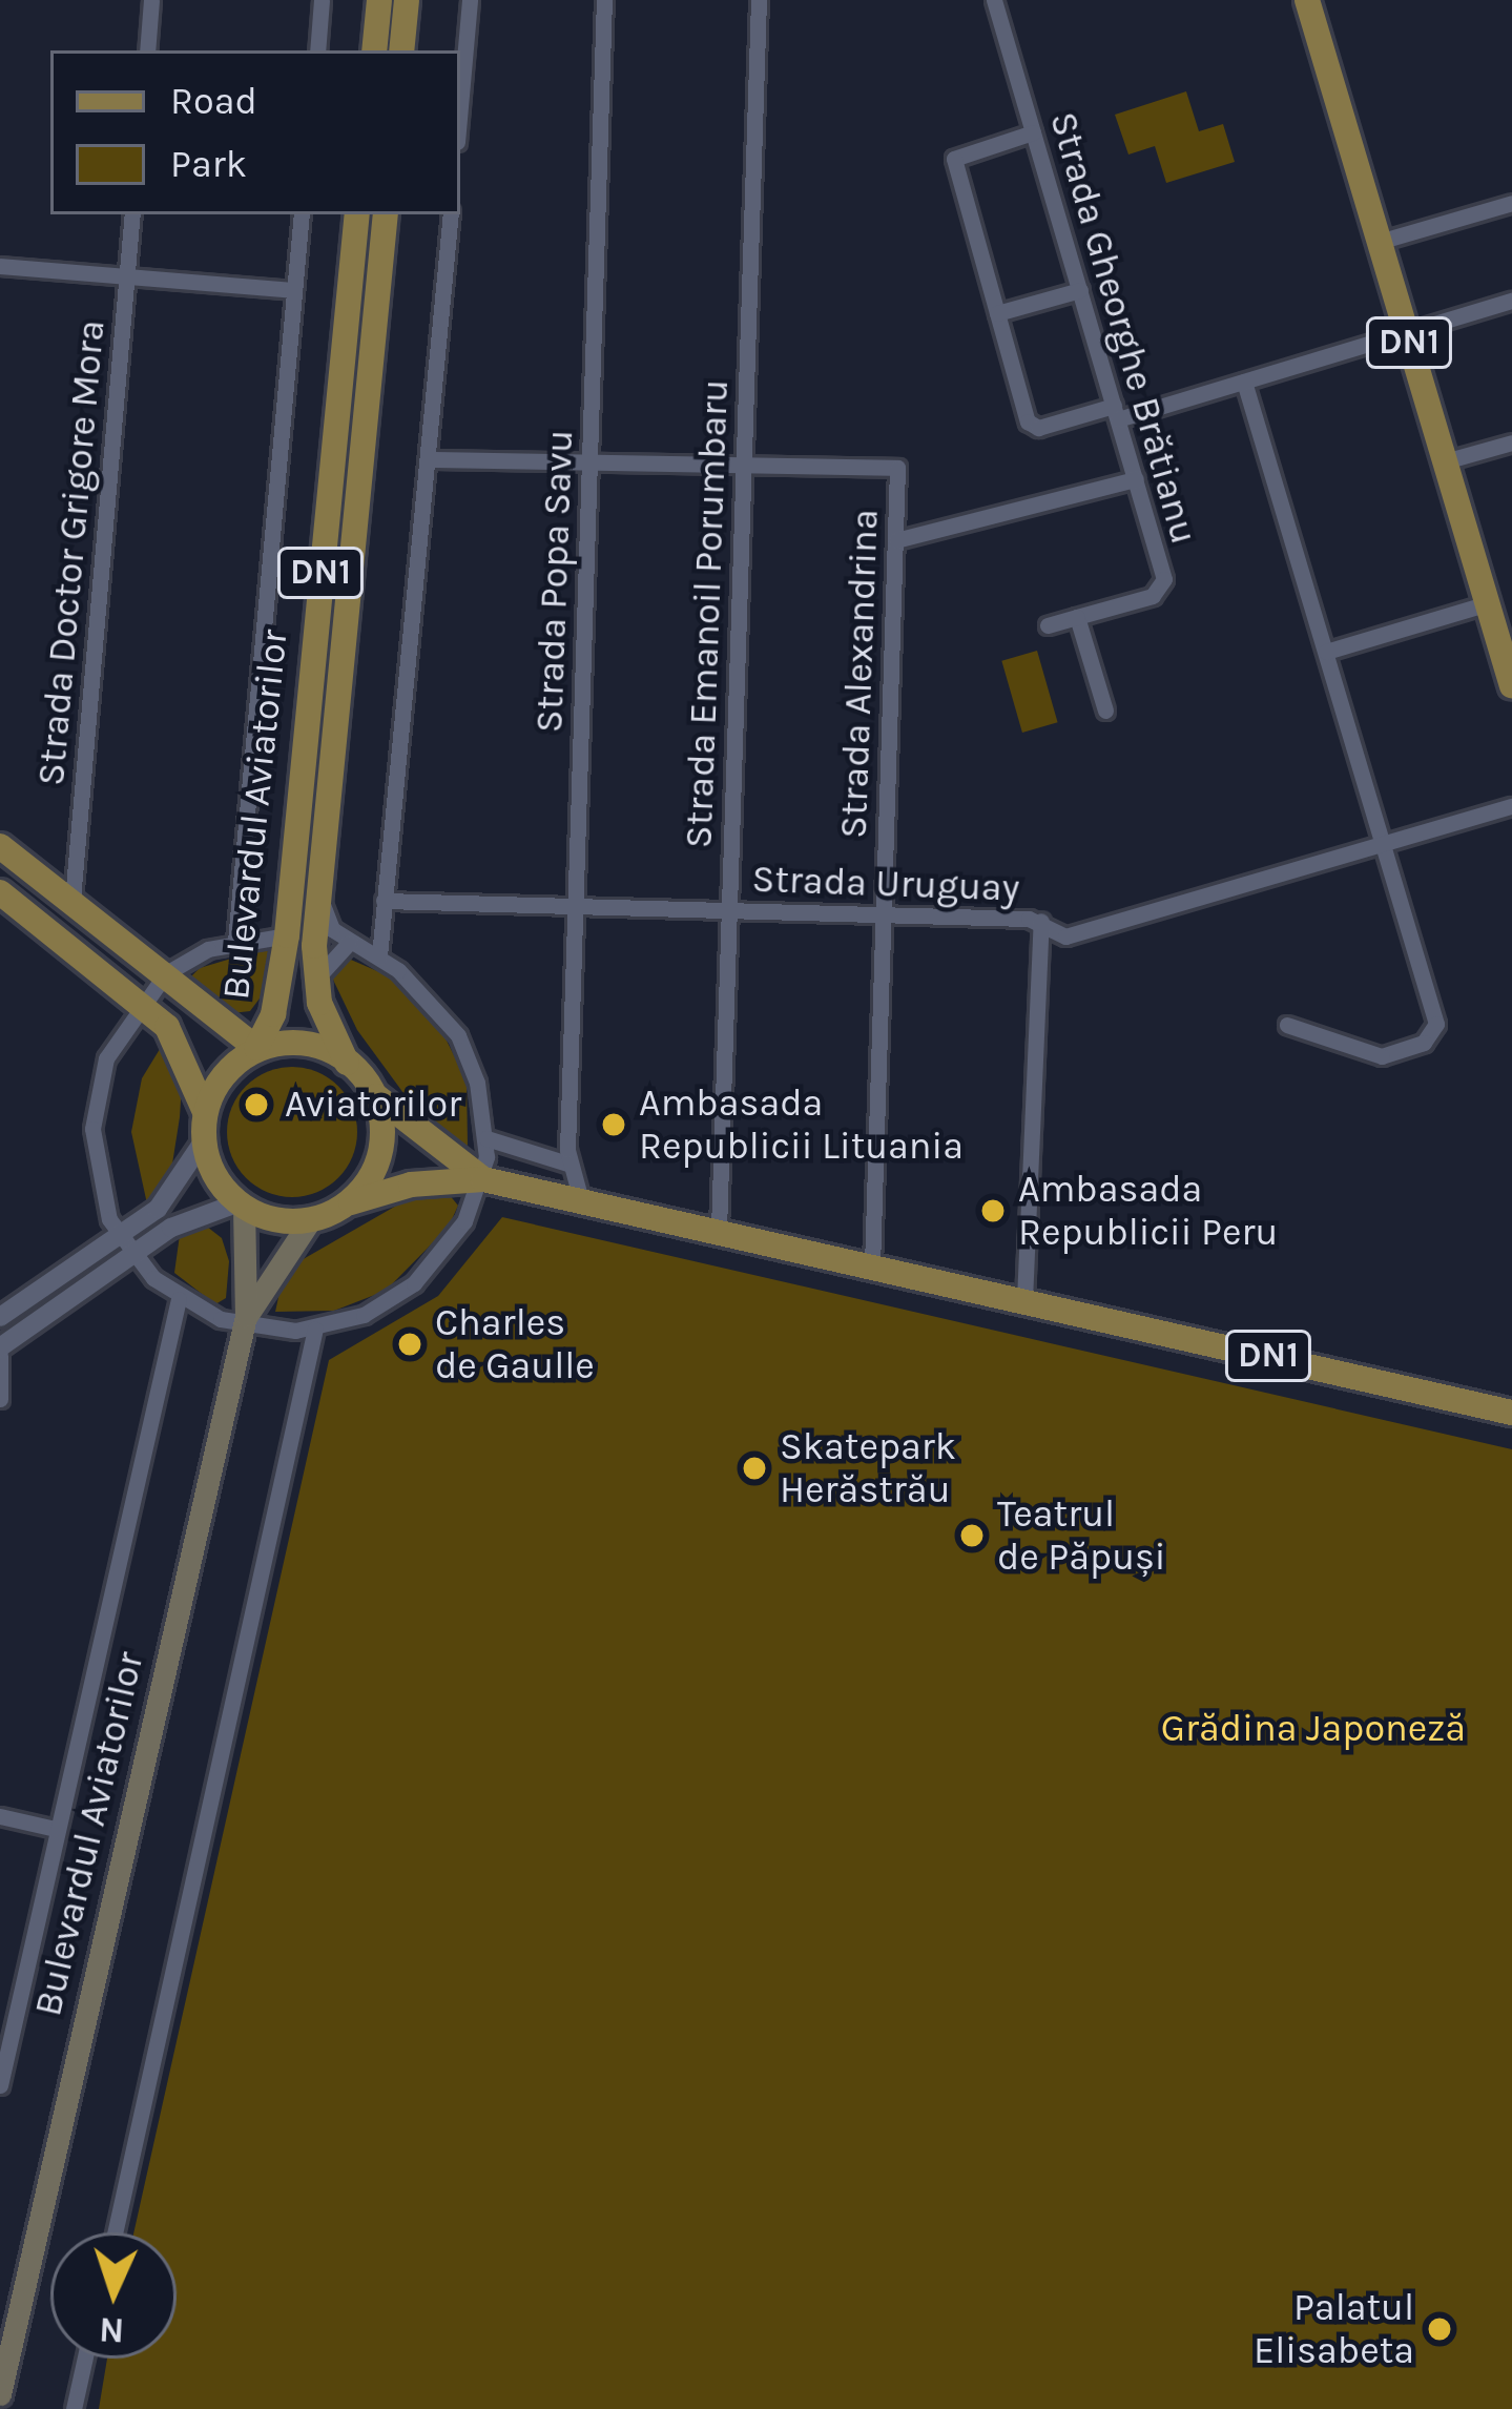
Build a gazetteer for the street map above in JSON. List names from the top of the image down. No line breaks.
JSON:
{"streets":{"main road":["DN1","Bulevardul Aviatorilor"],"street":["Strada Gheorghe Brătianu","Strada Doctor Grigore Mora","Strada Popa Savu","Strada Emanoil Porumbaru","Strada Alexandrina","Strada Uruguay"]},"crossings":[["DN1","Strada Emanoil Porumbaru"],["DN1","Strada Alexandrina"],["DN1","Bulevardul Aviatorilor"],["Strada Popa Savu","Strada Uruguay"],["Strada Emanoil Porumbaru","Strada Alexandrina"],["Strada Emanoil Porumbaru","Strada Uruguay"],["Strada Alexandrina","Strada Uruguay"]],"parks":["Grădina Japoneză"],"places":["Aviatorilor","Ambasada Republicii Lituania","Ambasada Republicii Peru","Charles de Gaulle","Skatepark Herăstrău","Teatrul de Păpuși","Palatul Elisabeta"],"legend":["Road","Park"],"north":"bottom"}
